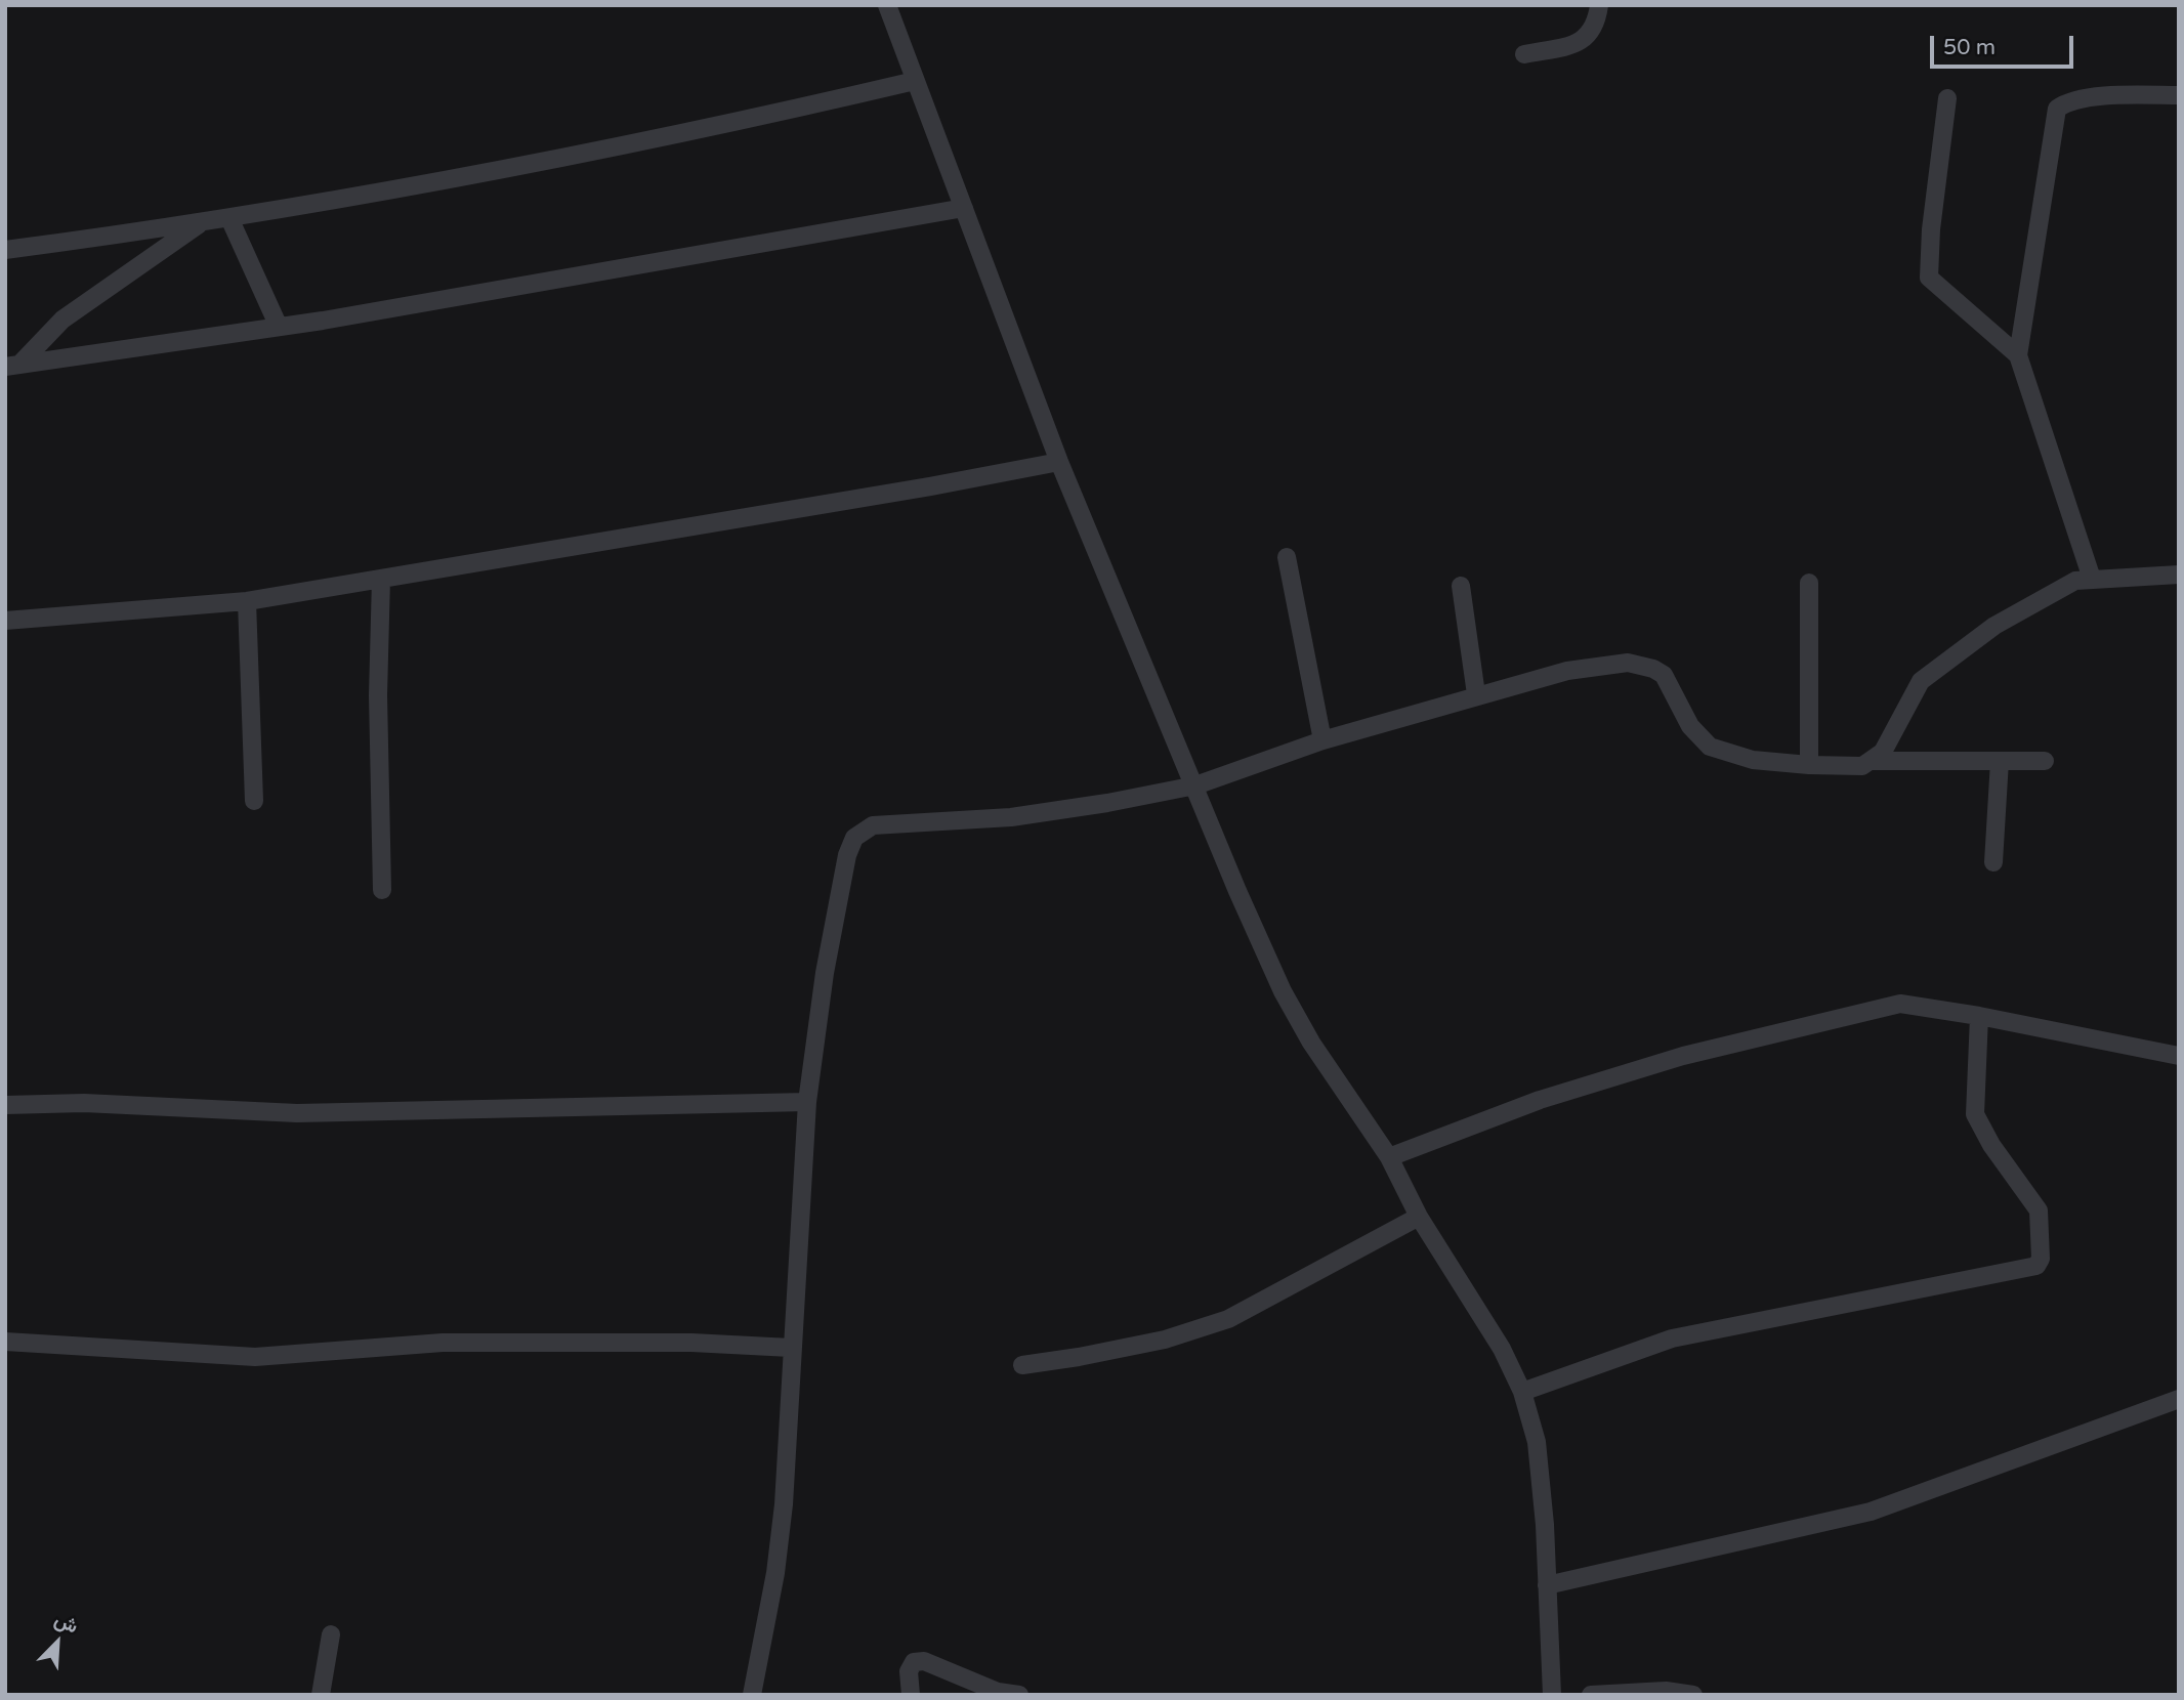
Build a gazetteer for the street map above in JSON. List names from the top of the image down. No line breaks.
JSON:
{"scale_bar":"50 m","north":"top right"}
